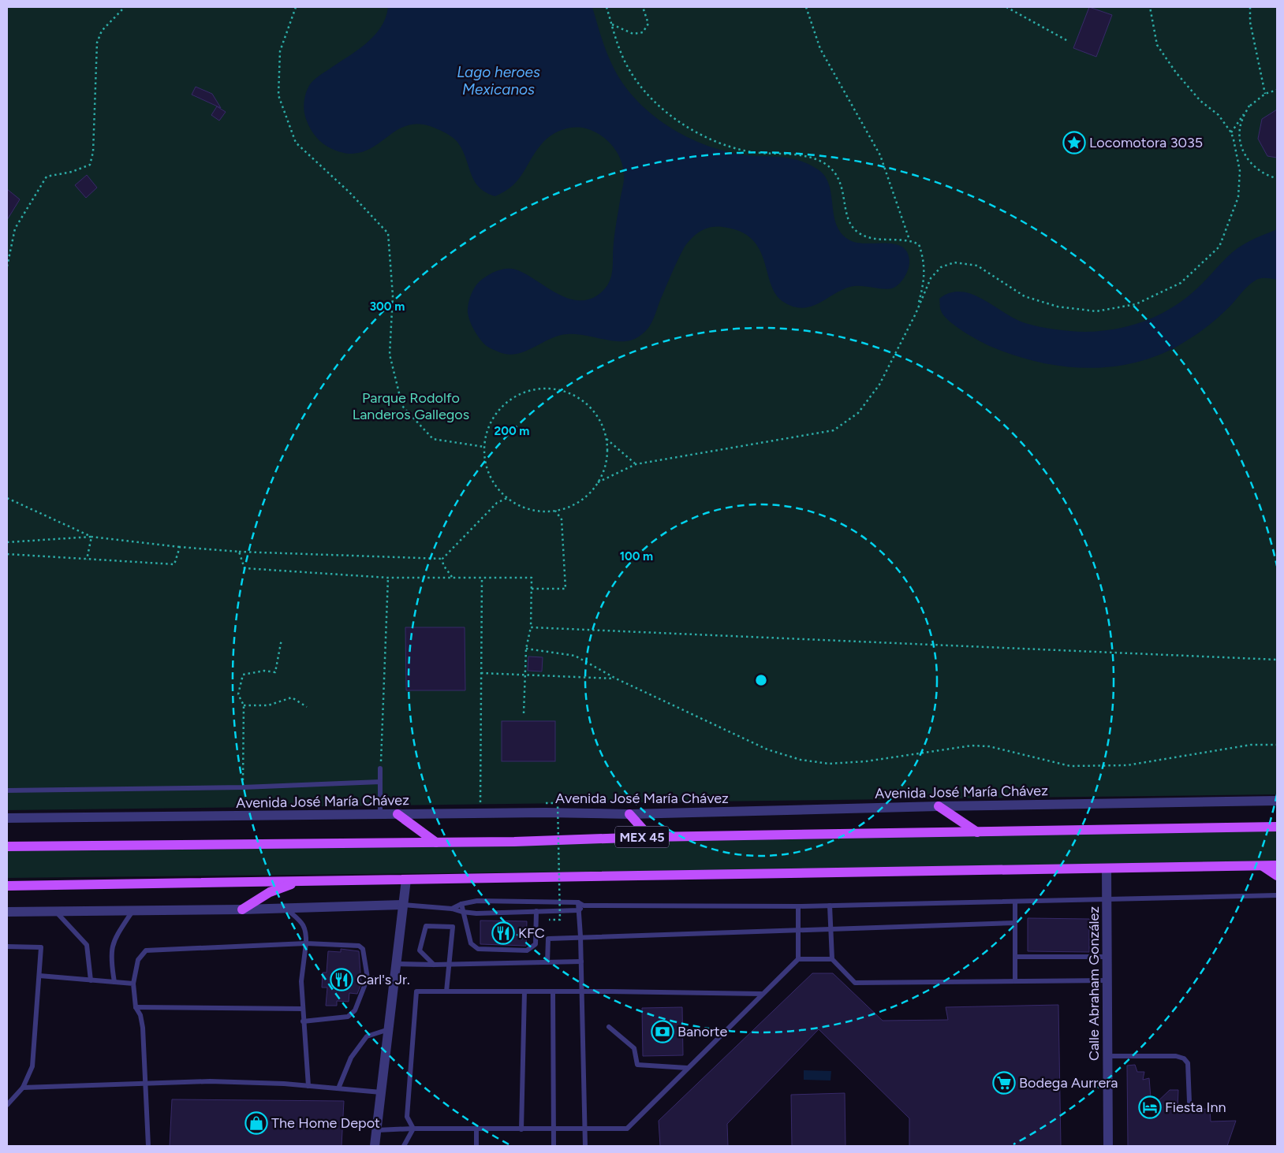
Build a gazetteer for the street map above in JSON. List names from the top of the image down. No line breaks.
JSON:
{"streets":{"main road":["MEX 45"],"street":["Avenida José María Chávez","Calle Abraham González"]},"water":["Lago heroes Mexicanos"],"parks":["Parque Rodolfo Landeros Gallegos"],"places":{"place":["Locomotora 3035"],"restaurant":["KFC","Carl's Jr."],"bank":["Banorte"],"supermarket":["Bodega Aurrera"],"hotel":["Fiesta Inn"],"shop":["The Home Depot"]},"rings":["300 m","200 m","100 m"]}
